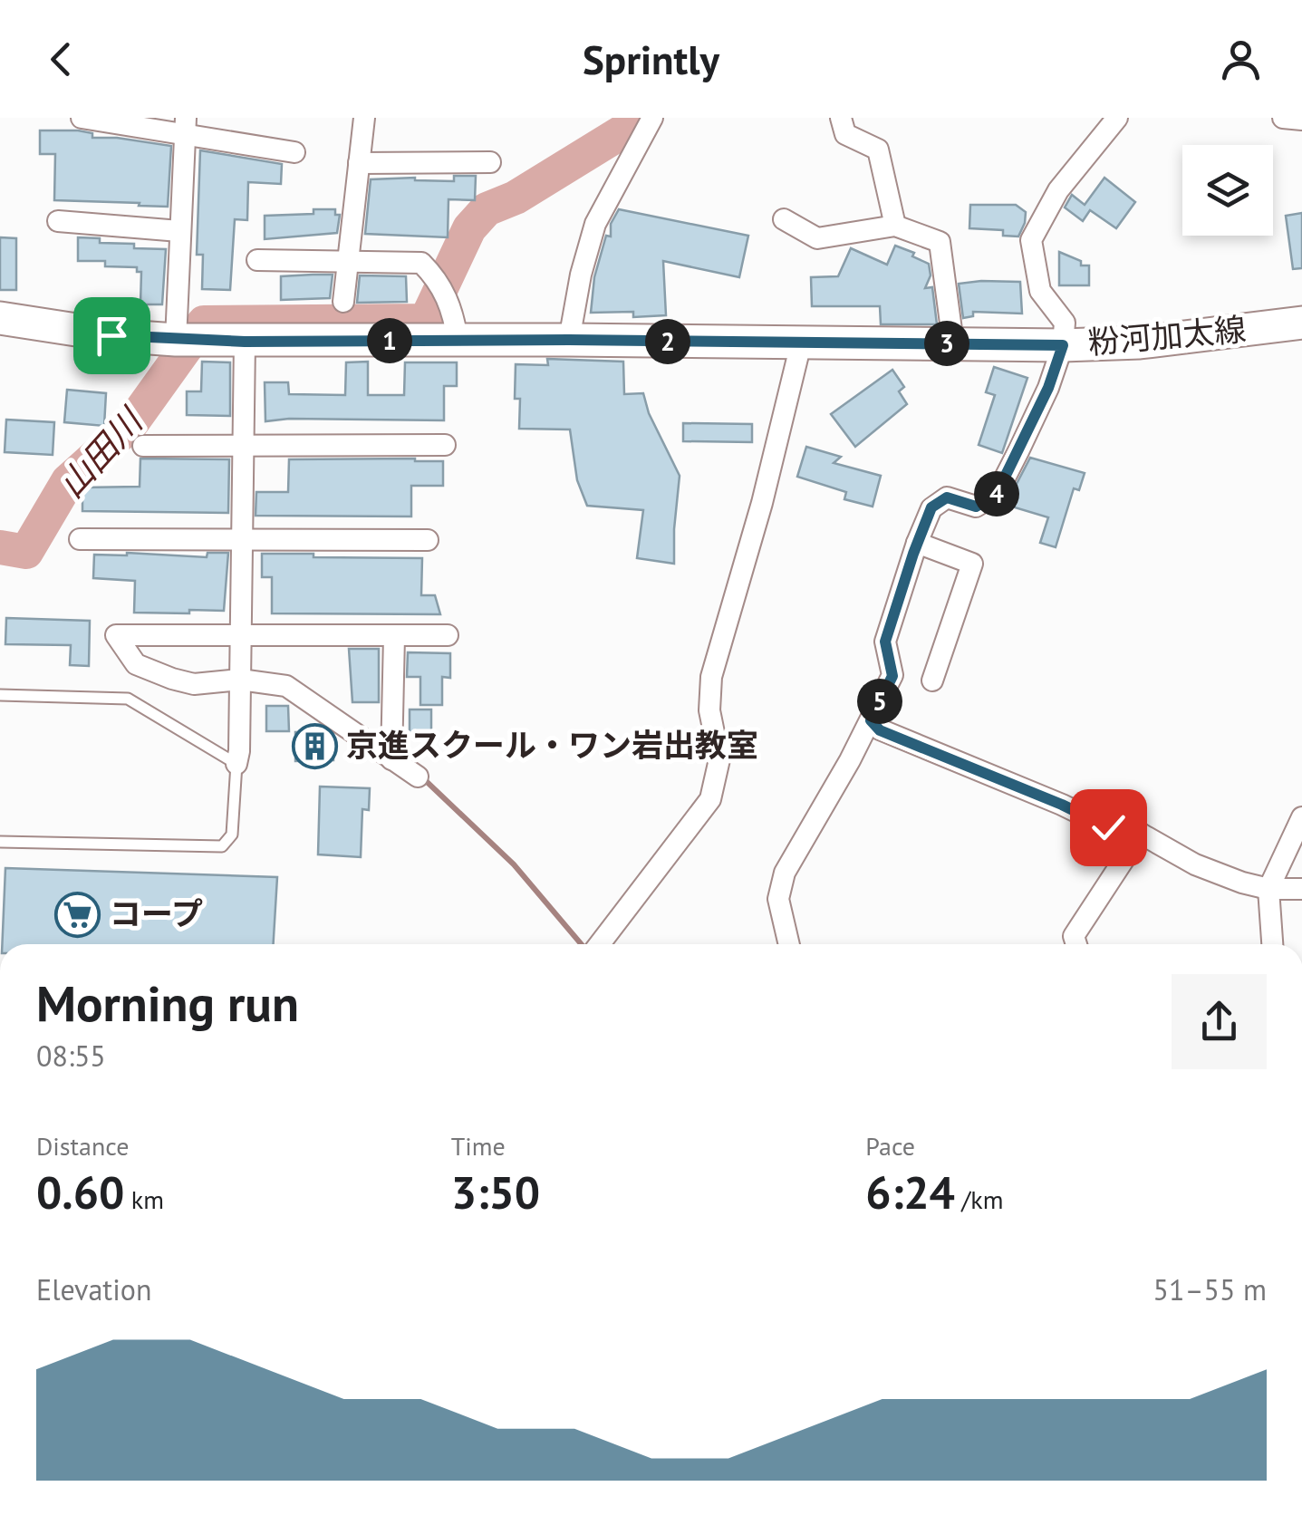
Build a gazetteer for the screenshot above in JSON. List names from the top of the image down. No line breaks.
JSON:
{"streets":{"main road":["粉河加太線"]},"water":["山田川"],"places":{"building":["京進スクール・ワン岩出教室"],"supermarket":["コープ"]},"page":{"header":"Sprintly","pins":["1","2","3","4","5"],"heading":["Morning run","08:55"],"stats":[["Distance","0.60 km"],["Time","3:50"],["Pace","6:24 /km"]],"chart":["Elevation","51–55 m"]}}
